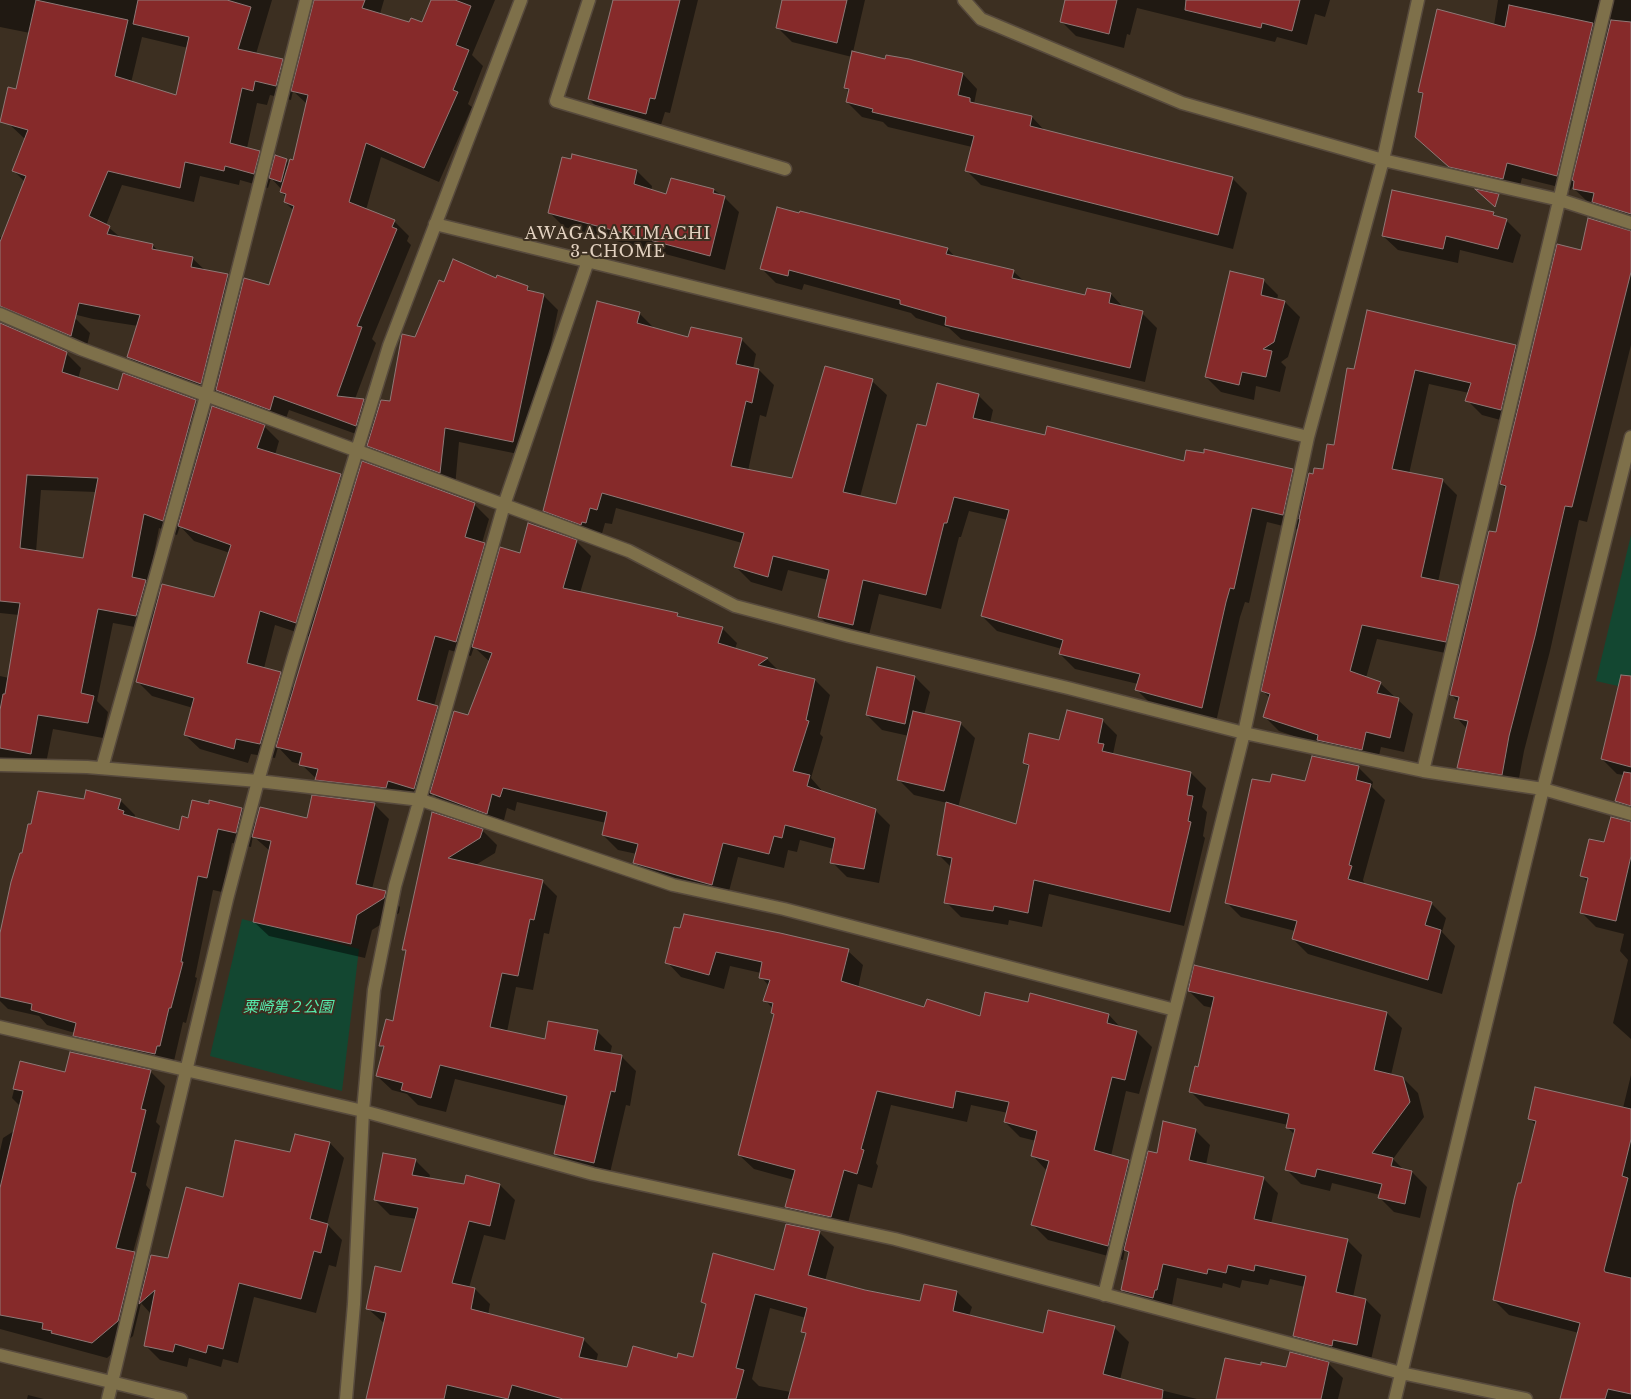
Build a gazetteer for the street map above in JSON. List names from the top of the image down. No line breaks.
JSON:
{"districts":["AWAGASAKIMACHI 3-CHOME"],"parks":["粟崎第２公園"]}
